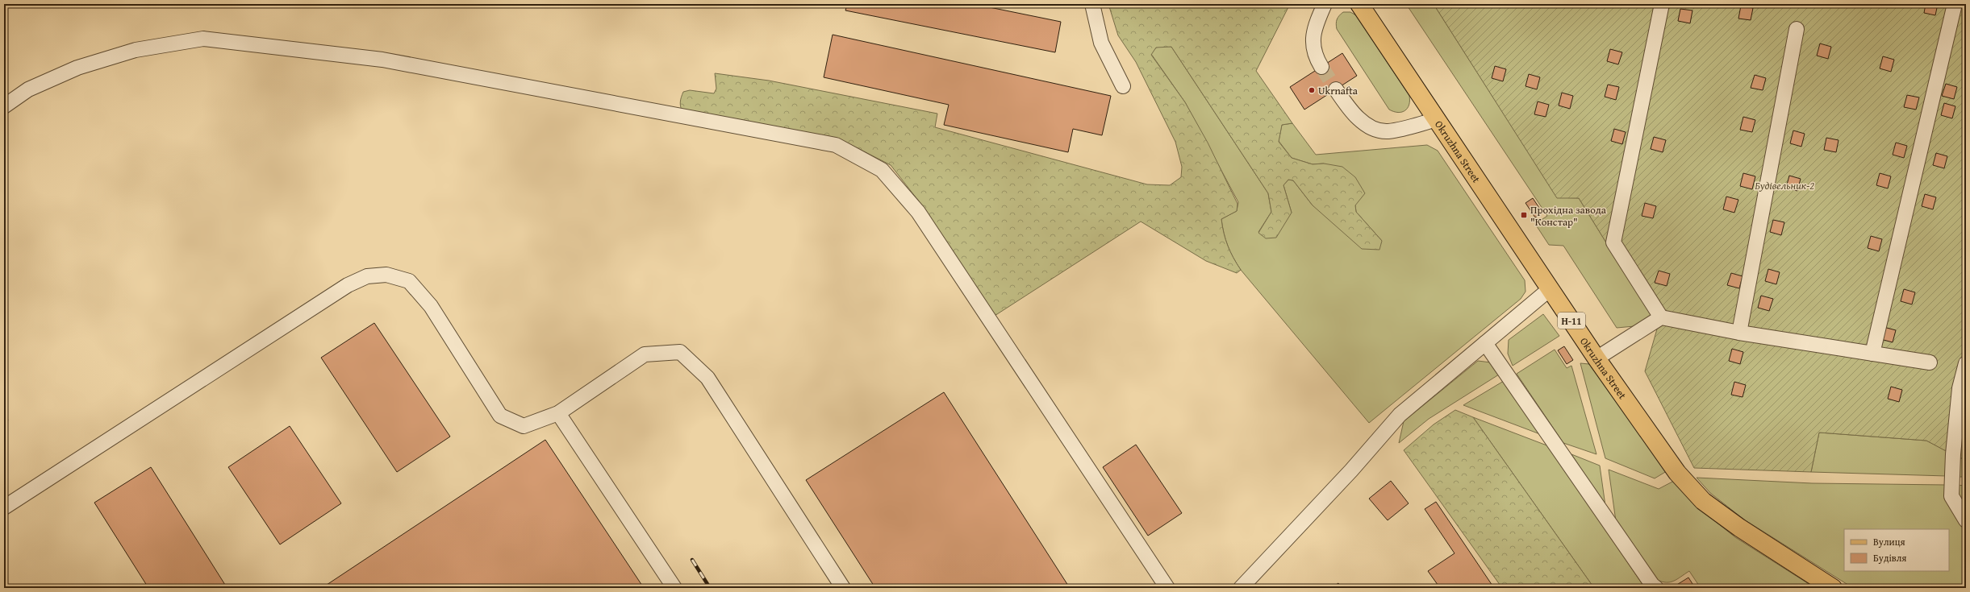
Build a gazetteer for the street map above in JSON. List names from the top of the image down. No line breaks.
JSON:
{"streets":{"main road":["Okruzhna Street","Н-11"]},"parks":["Будівельник-2"],"places":{"other":["Ukrnafta"],"transit":["Прохідна завода \"Констар\""]},"legend":["Вулиця","Будівля"]}
